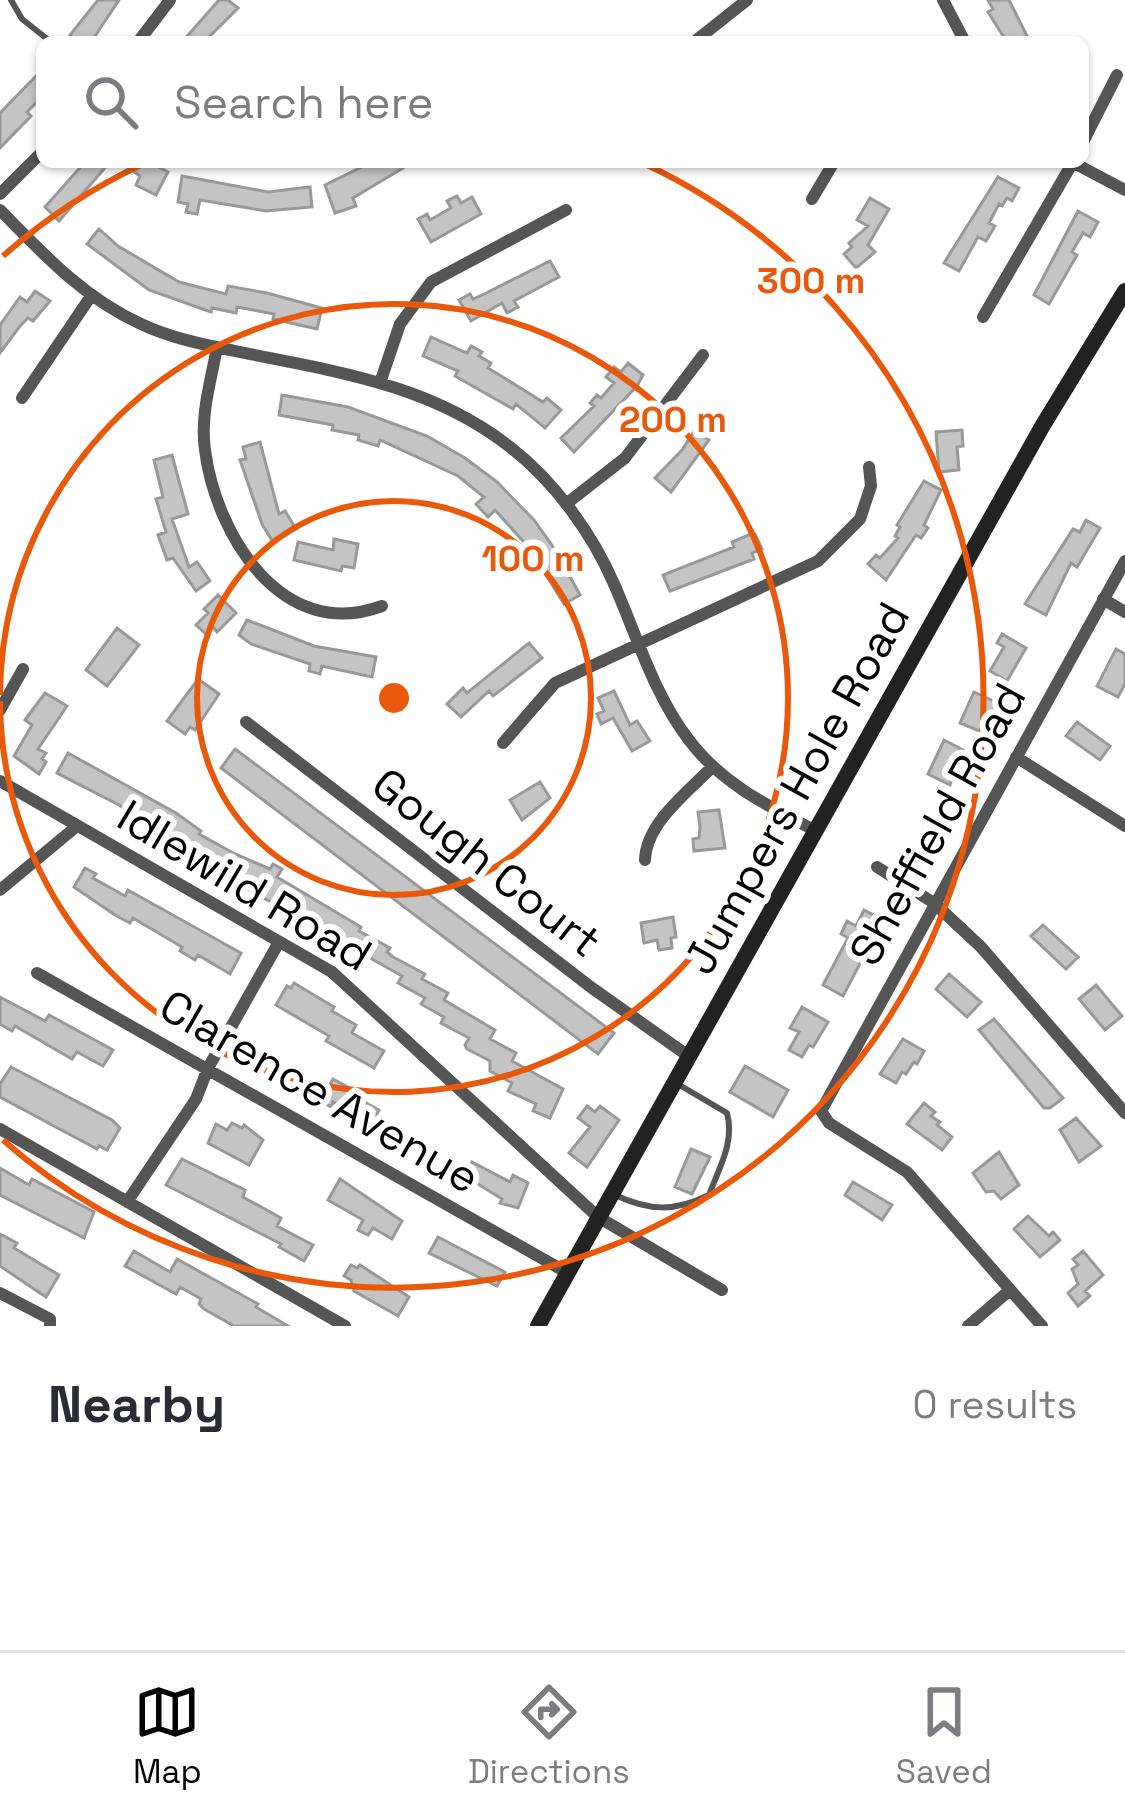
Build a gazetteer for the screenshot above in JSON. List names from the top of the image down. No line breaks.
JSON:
{"streets":{"main road":["Jumpers Hole Road"],"street":["Sheffield Road","Gough Court","Idlewild Road","Clarence Avenue"]},"crossings":[["Jumpers Hole Road","Gough Court"],["Jumpers Hole Road","Idlewild Road"],["Jumpers Hole Road","Clarence Avenue"]],"page":{"search":"Search here","heading":["Nearby","0 results"],"nav":["Map","Directions","Saved"]},"rings":["300 m","200 m","100 m"]}
